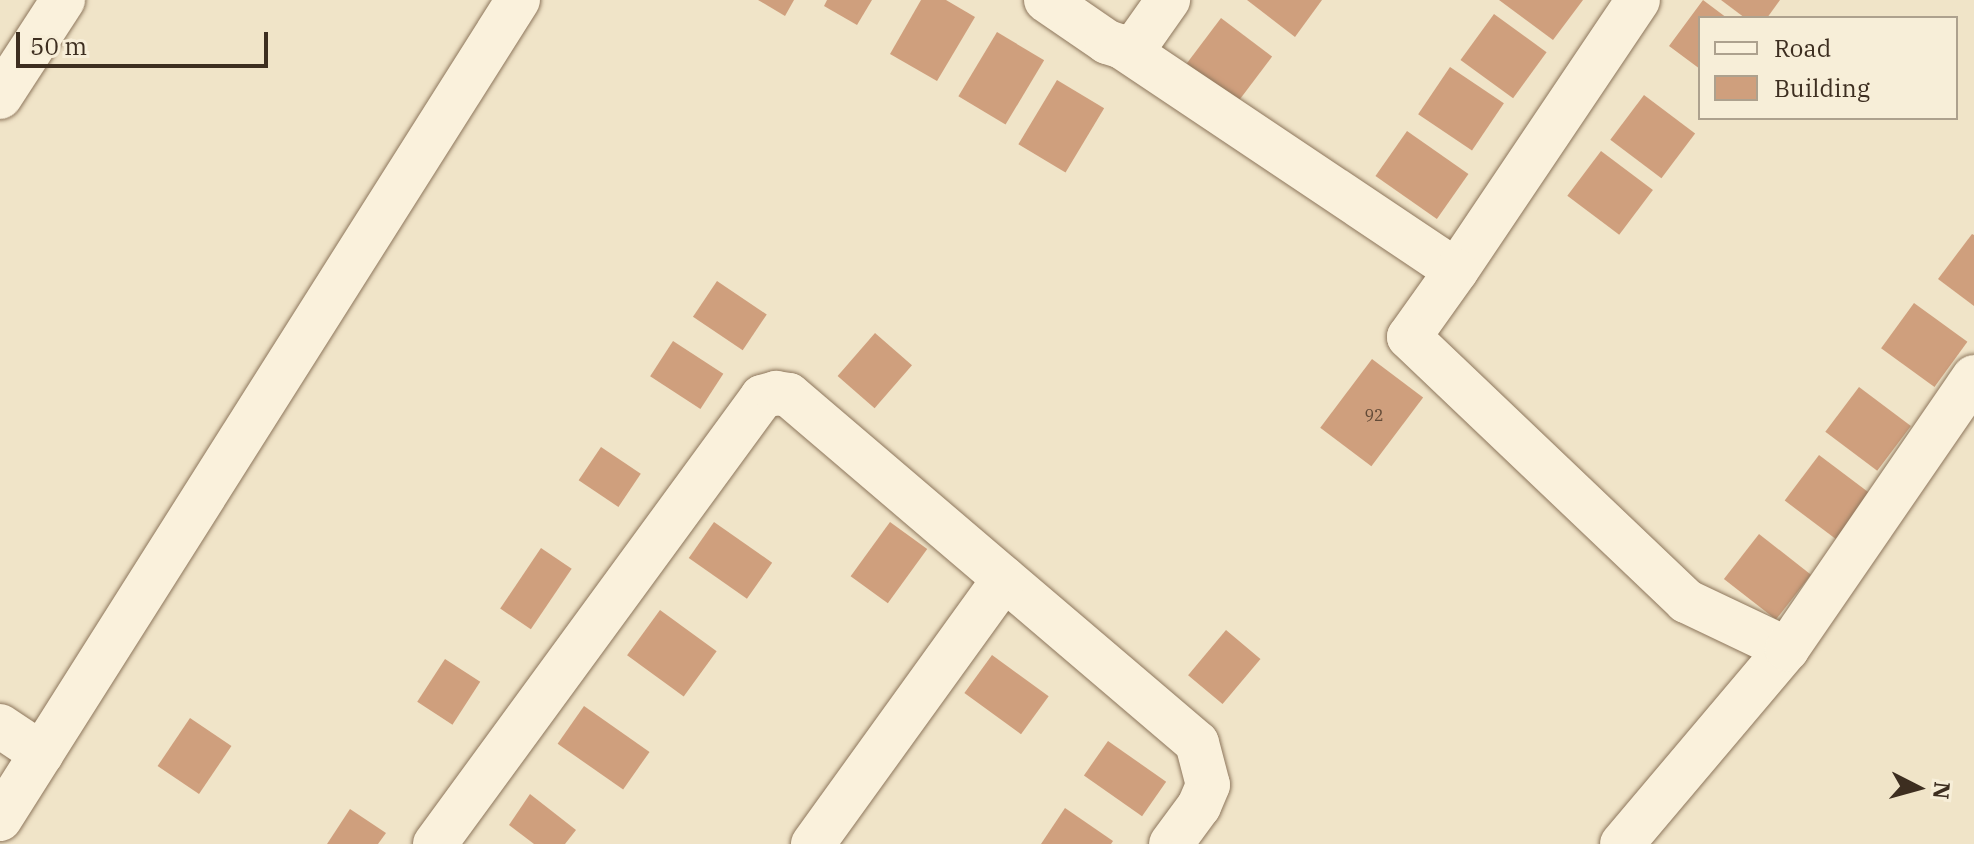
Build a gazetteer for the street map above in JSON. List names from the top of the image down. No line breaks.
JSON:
{"house_numbers":["92"],"legend":["Road","Building"],"scale_bar":"50 m","north":"right"}
